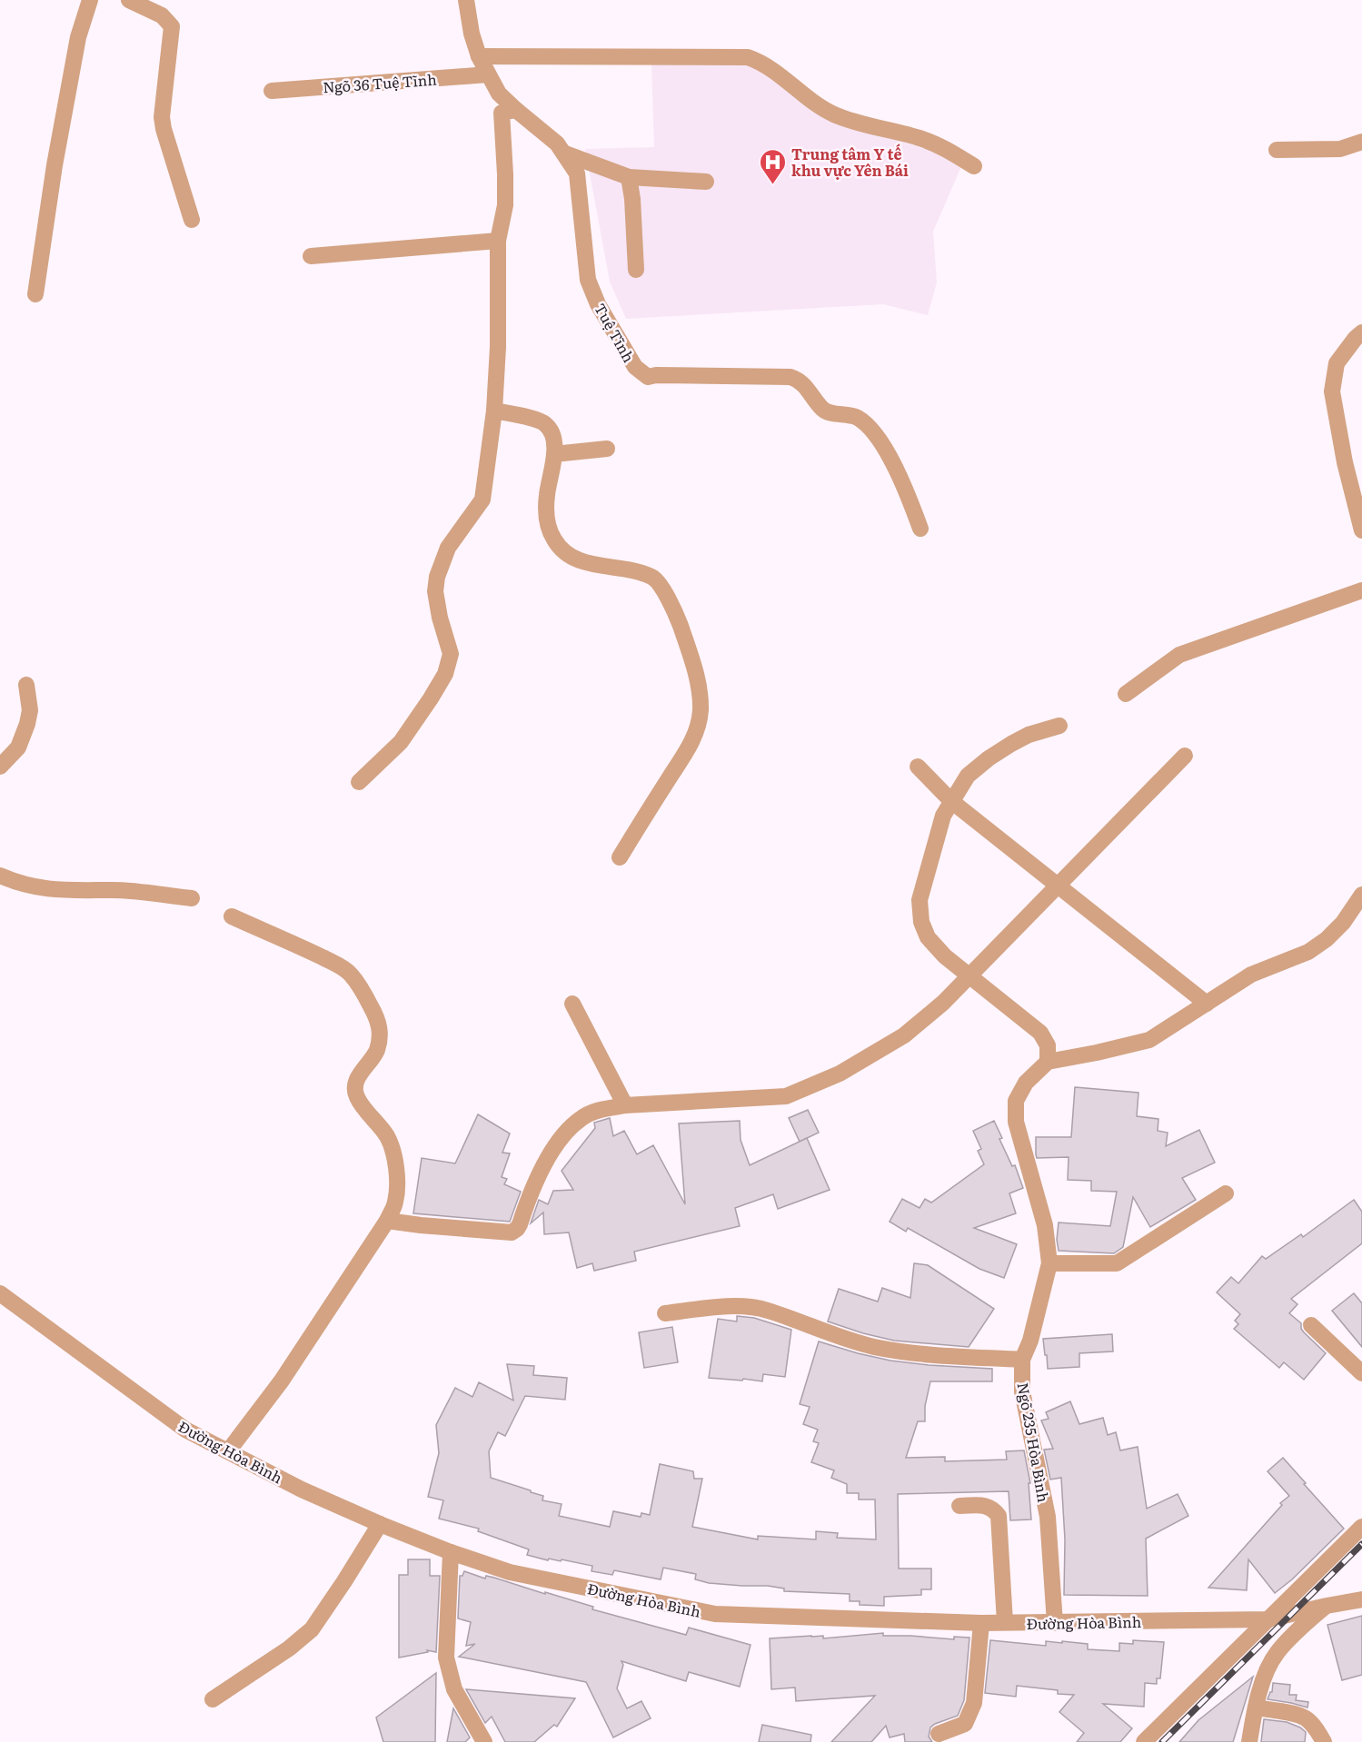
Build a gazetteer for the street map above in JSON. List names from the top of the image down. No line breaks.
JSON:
{"streets":{"street":["Ngõ 36 Tuệ Tĩnh","Tuệ Tĩnh","Ngõ 235 Hòa Bình","Đường Hòa Bình"]},"crossings":[["Ngõ 36 Tuệ Tĩnh","Tuệ Tĩnh"],["Ngõ 235 Hòa Bình","Đường Hòa Bình"]],"places":{"hospital":["Trung tâm Y tế khu vực Yên Bái"]}}
